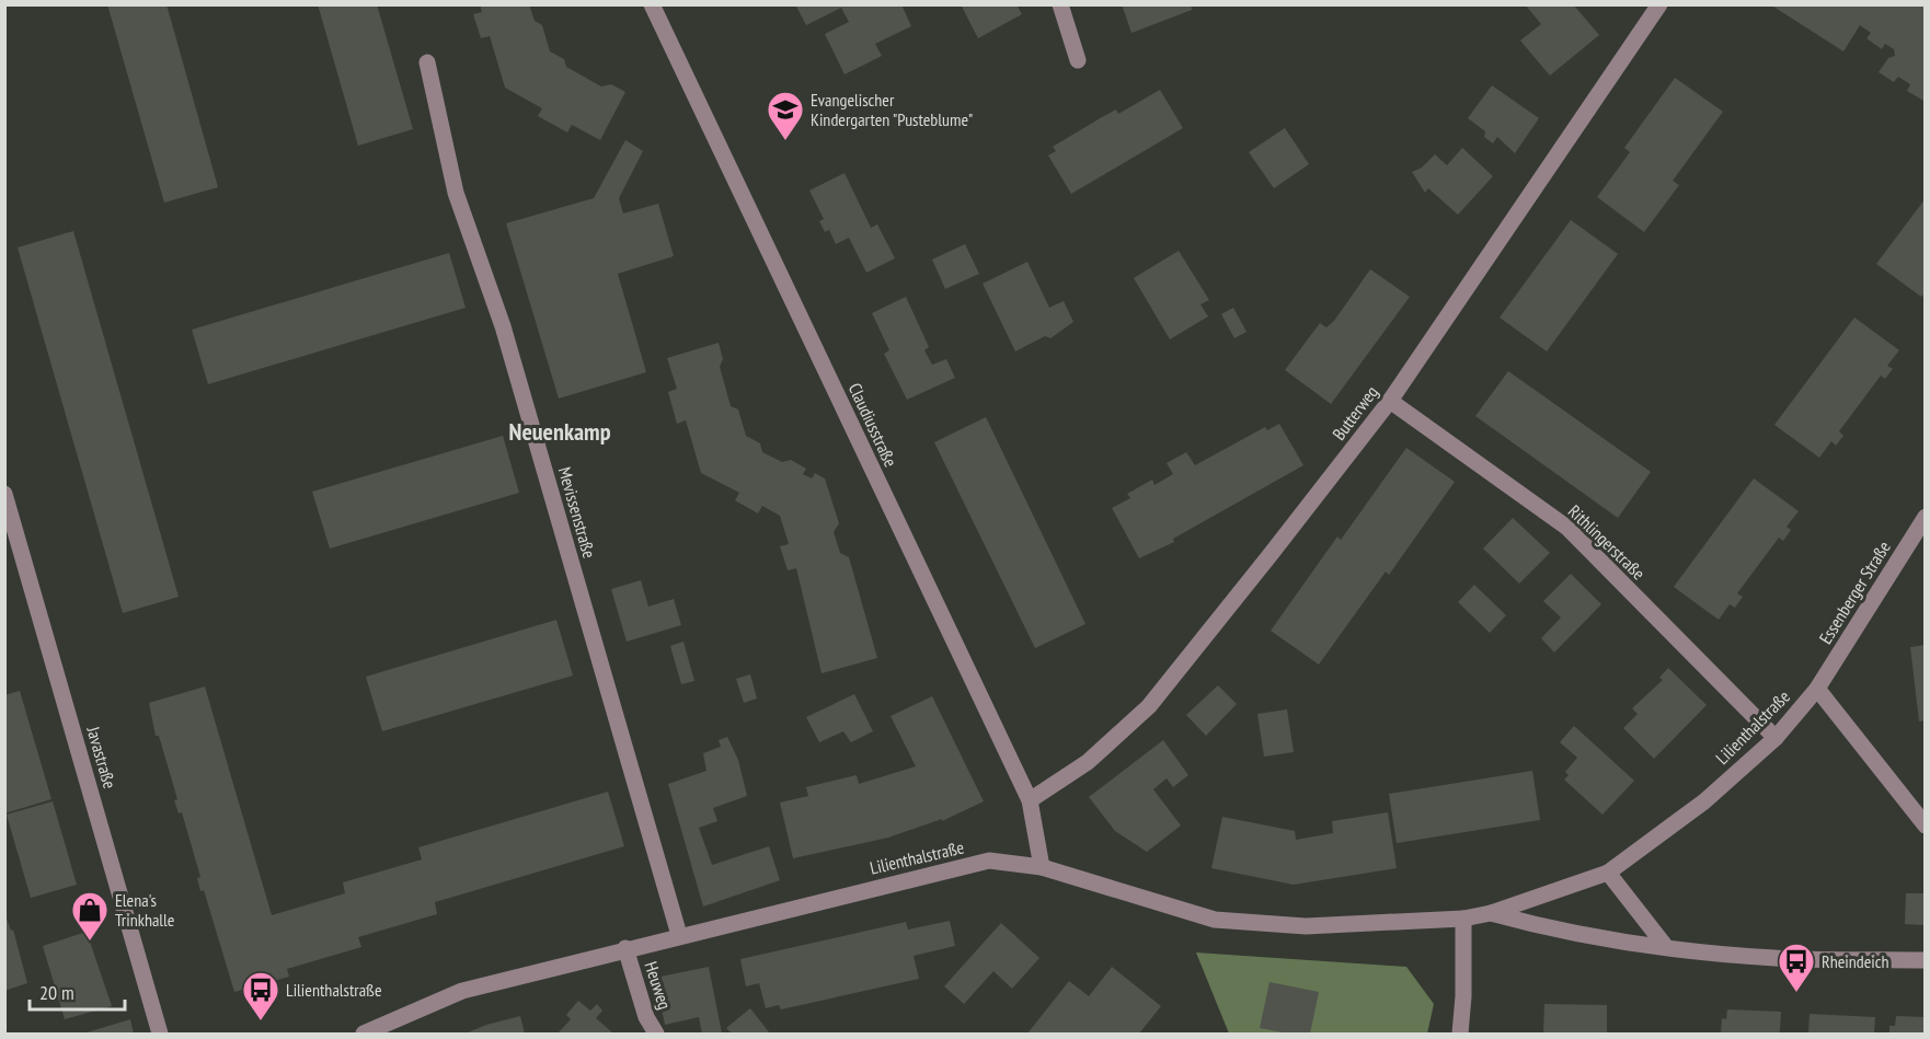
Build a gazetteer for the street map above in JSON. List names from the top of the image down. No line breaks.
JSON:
{"streets":{"street":["Butterweg","Claudiusstraße","Mevissenstraße","Rithlingerstraße","Essenberger Straße","Lilienthalstraße","Javastraße","Heuweg"]},"crossings":[["Butterweg","Claudiusstraße"],["Butterweg","Rithlingerstraße"],["Claudiusstraße","Lilienthalstraße"],["Mevissenstraße","Lilienthalstraße"],["Rithlingerstraße","Lilienthalstraße"],["Essenberger Straße","Lilienthalstraße"],["Lilienthalstraße","Heuweg"]],"districts":["Neuenkamp"],"places":{"school or university":["Evangelischer Kindergarten \"Pusteblume\""],"shop":["Elena's Trinkhalle"],"bus stop":["Rheindeich","Lilienthalstraße"]},"scale_bar":"20 m"}
